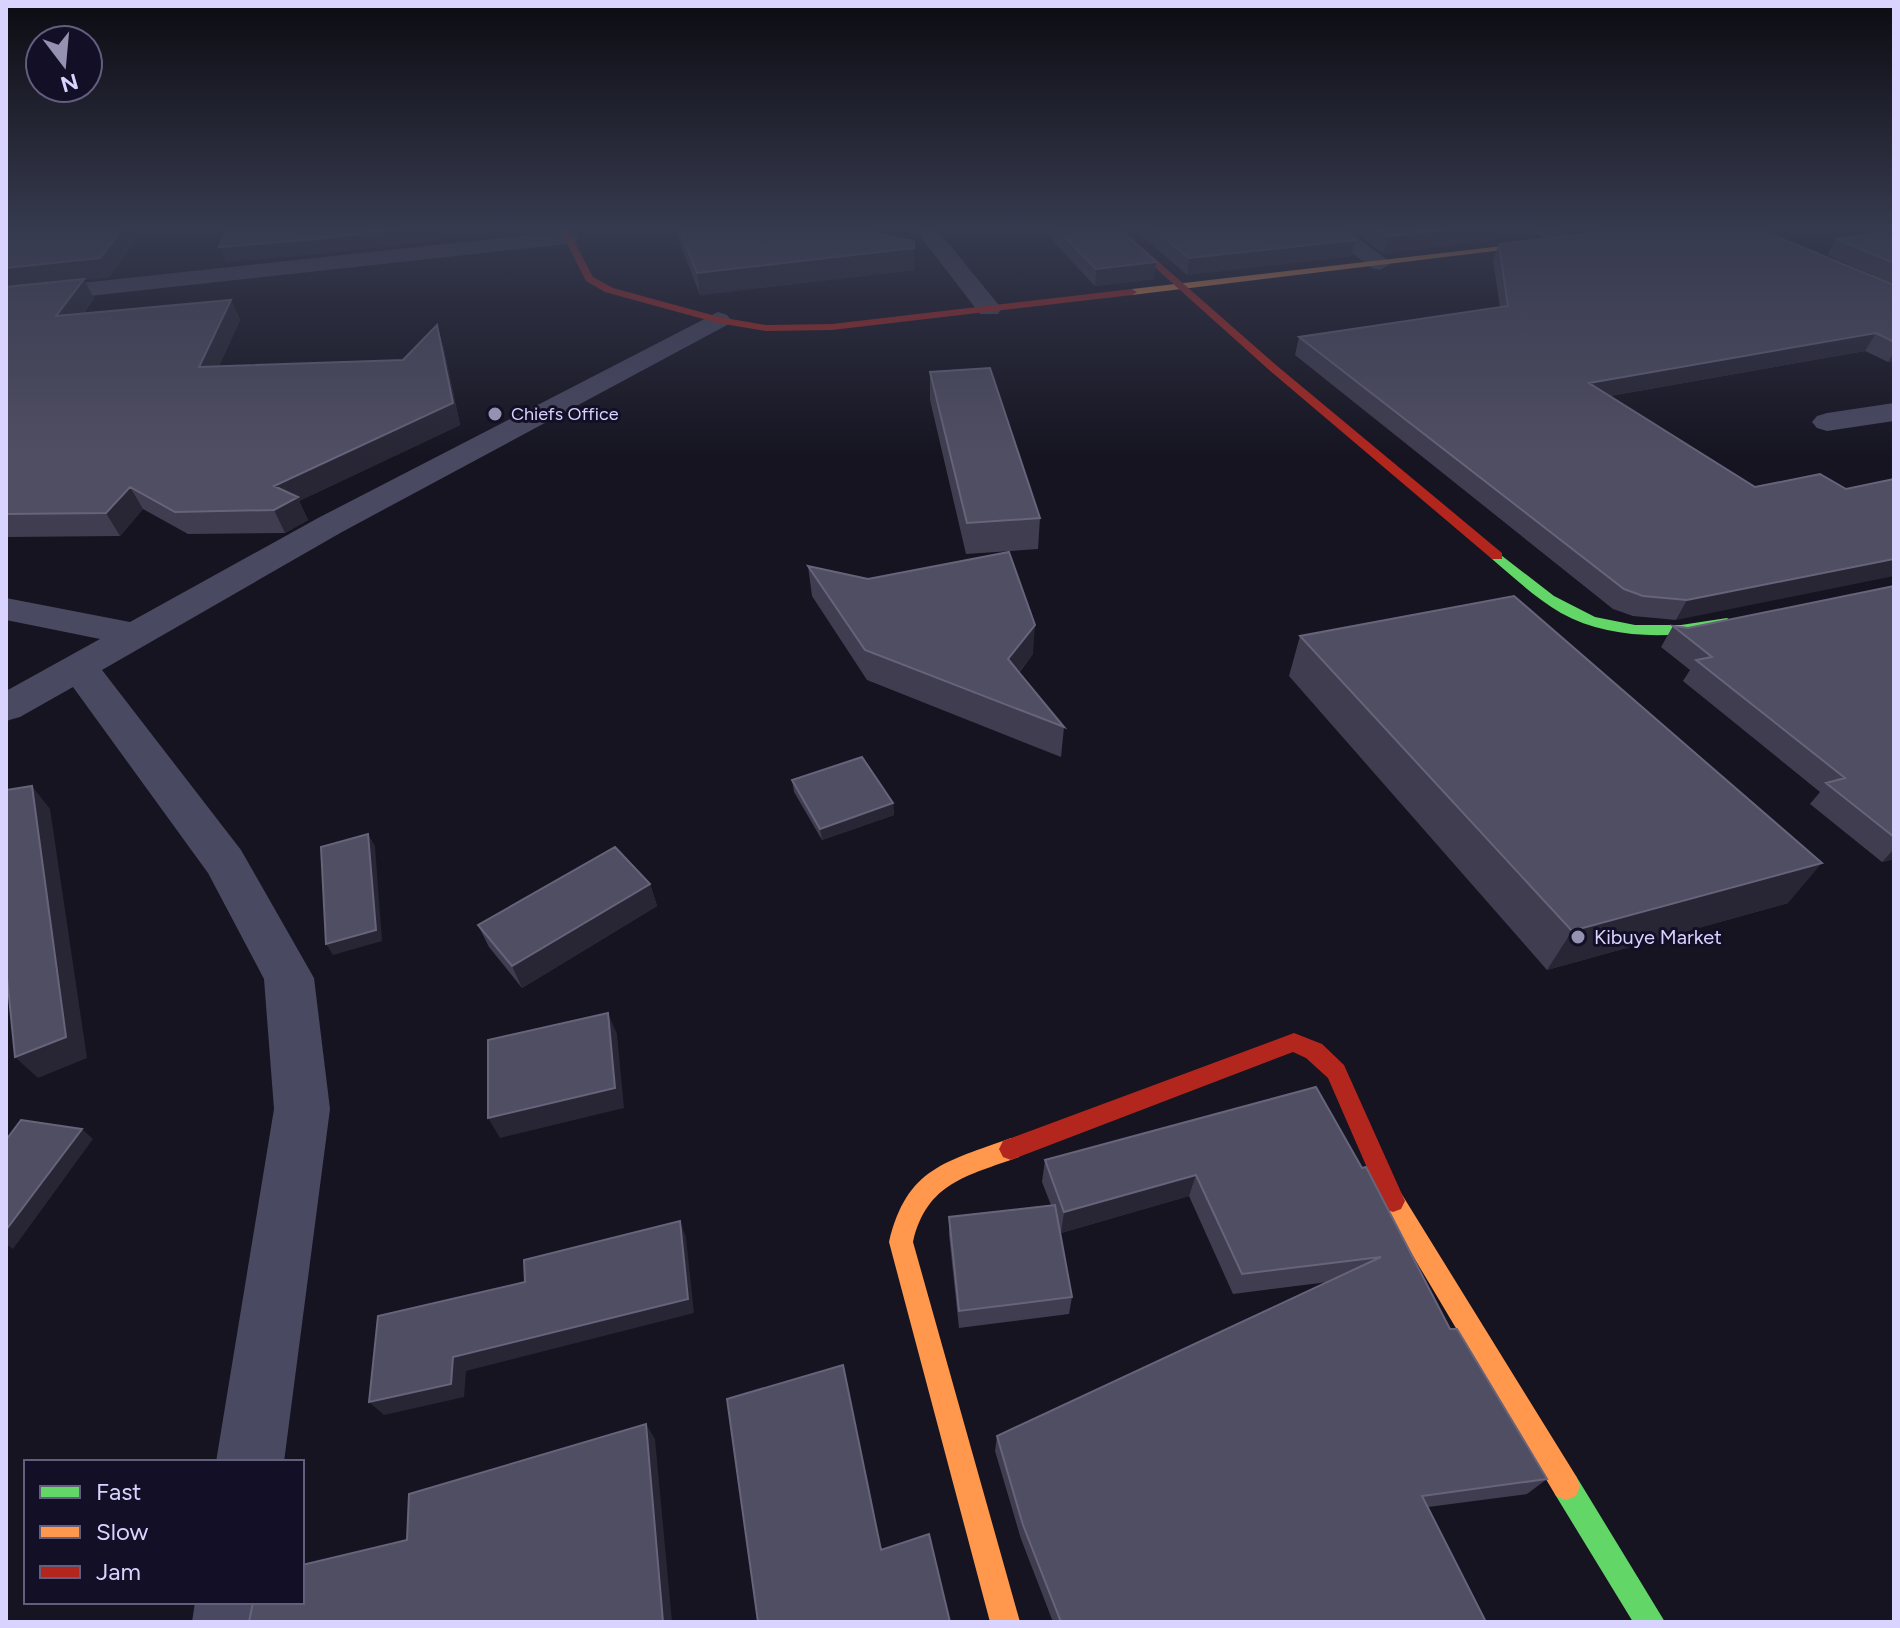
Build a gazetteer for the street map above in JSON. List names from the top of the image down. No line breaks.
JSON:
{"places":["Chiefs Office","Kibuye Market"],"legend":["Fast","Slow","Jam"],"north":"bottom"}
